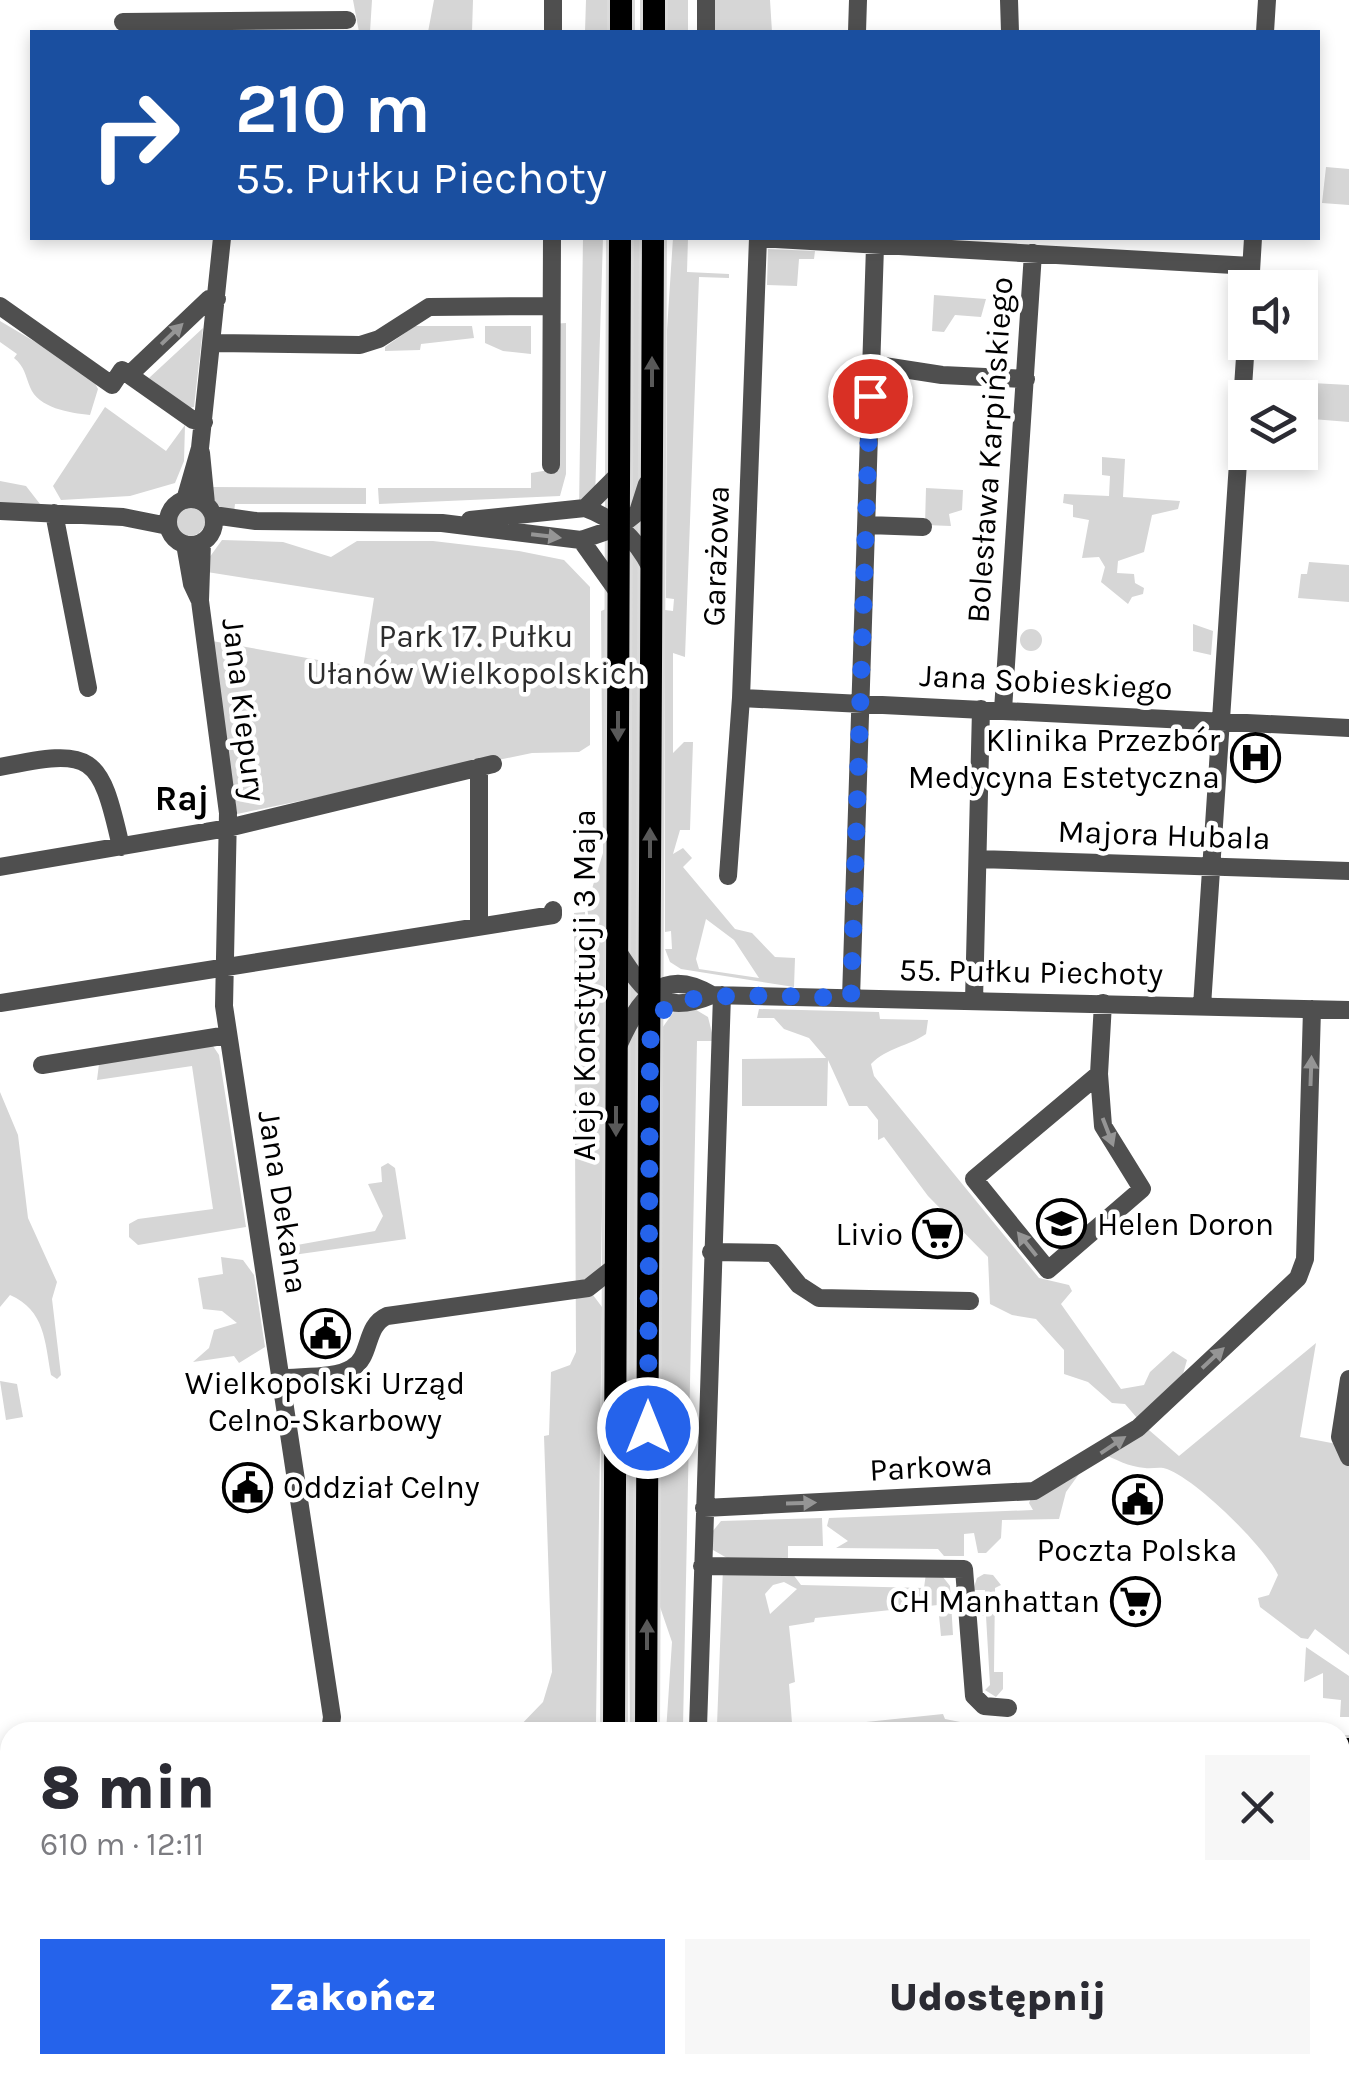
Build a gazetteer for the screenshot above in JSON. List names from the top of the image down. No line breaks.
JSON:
{"streets":{"main road":["Aleje Konstytucji 3 Maja"],"street":["Bolesława Karpińskiego","Garażowa","Jana Sobieskiego","Jana Kiepury","Majora Hubala","55. Pułku Piechoty","Jana Dekana","Parkowa"]},"crossings":[["Bolesława Karpińskiego","Jana Sobieskiego"],["Garażowa","Jana Sobieskiego"],["Jana Kiepury","Jana Dekana"],["55. Pułku Piechoty","Aleje Konstytucji 3 Maja"],["55. Pułku Piechoty","Parkowa"]],"one_way":["Parkowa"],"districts":["Raj"],"parks":["Park 17. Pułku Ułanów Wielkopolskich"],"places":{"hospital":["Klinika Przezbór Medycyna Estetyczna"],"school or university":["Helen Doron"],"supermarket":["Livio","CH Manhattan"],"public building":["Wielkopolski Urząd Celno-Skarbowy","Oddział Celny","Poczta Polska"]},"page":{"turn":["210 m","55. Pułku Piechoty"],"heading":["8 min","610 m · 12:11"],"buttons":["Zakończ","Udostępnij"]}}
